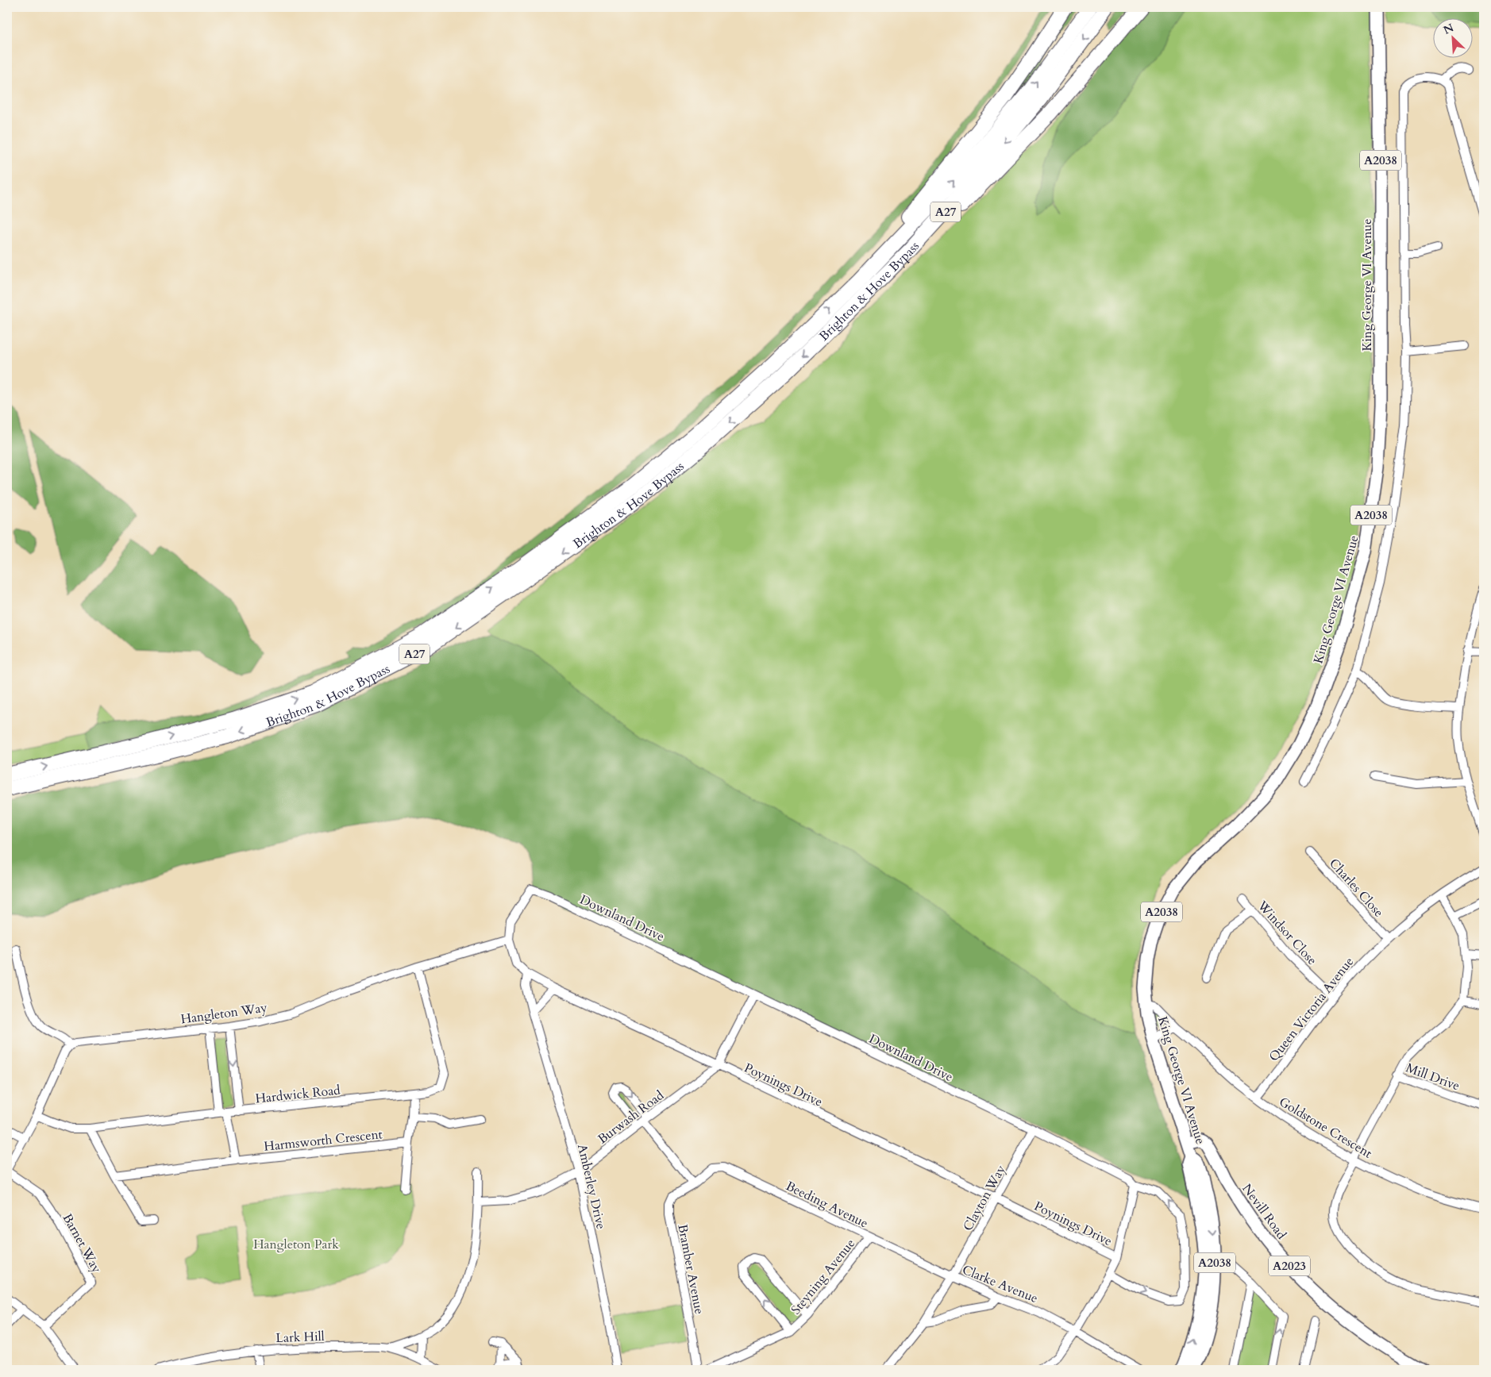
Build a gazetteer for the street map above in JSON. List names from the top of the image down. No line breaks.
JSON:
{"streets":{"highway":["A27","Brighton & Hove Bypass"],"main road":["A2038","King George VI Avenue","Nevill Road","A2023"],"street":["Charles Close","Downland Drive","Windsor Close","Queen Victoria Avenue","Hangleton Way","Mill Drive","Poynings Drive","Hardwick Road","Burwash Road","Goldstone Crescent","Harmsworth Crescent","Amberley Drive","Clayton Way","Beeding Avenue","Barnet Way","Bramber Avenue","Steyning Avenue","Clarke Avenue","Lark Hill"]},"crossings":[["A27","Brighton & Hove Bypass"],["King George VI Avenue","Goldstone Crescent"],["King George VI Avenue","Nevill Road"],["Charles Close","Queen Victoria Avenue"],["Downland Drive","Poynings Drive"],["Downland Drive","Burwash Road"],["Downland Drive","Clayton Way"],["Windsor Close","Queen Victoria Avenue"],["Queen Victoria Avenue","Goldstone Crescent"],["Hangleton Way","Poynings Drive"],["Hangleton Way","Hardwick Road"],["Poynings Drive","Burwash Road"],["Poynings Drive","Amberley Drive"],["Poynings Drive","Clayton Way"],["Burwash Road","Amberley Drive"],["Clayton Way","Beeding Avenue"],["Clayton Way","Clarke Avenue"],["Beeding Avenue","Bramber Avenue"],["Beeding Avenue","Steyning Avenue"],["Beeding Avenue","Clarke Avenue"]],"parks":["Hangleton Park"],"north":"top left"}
